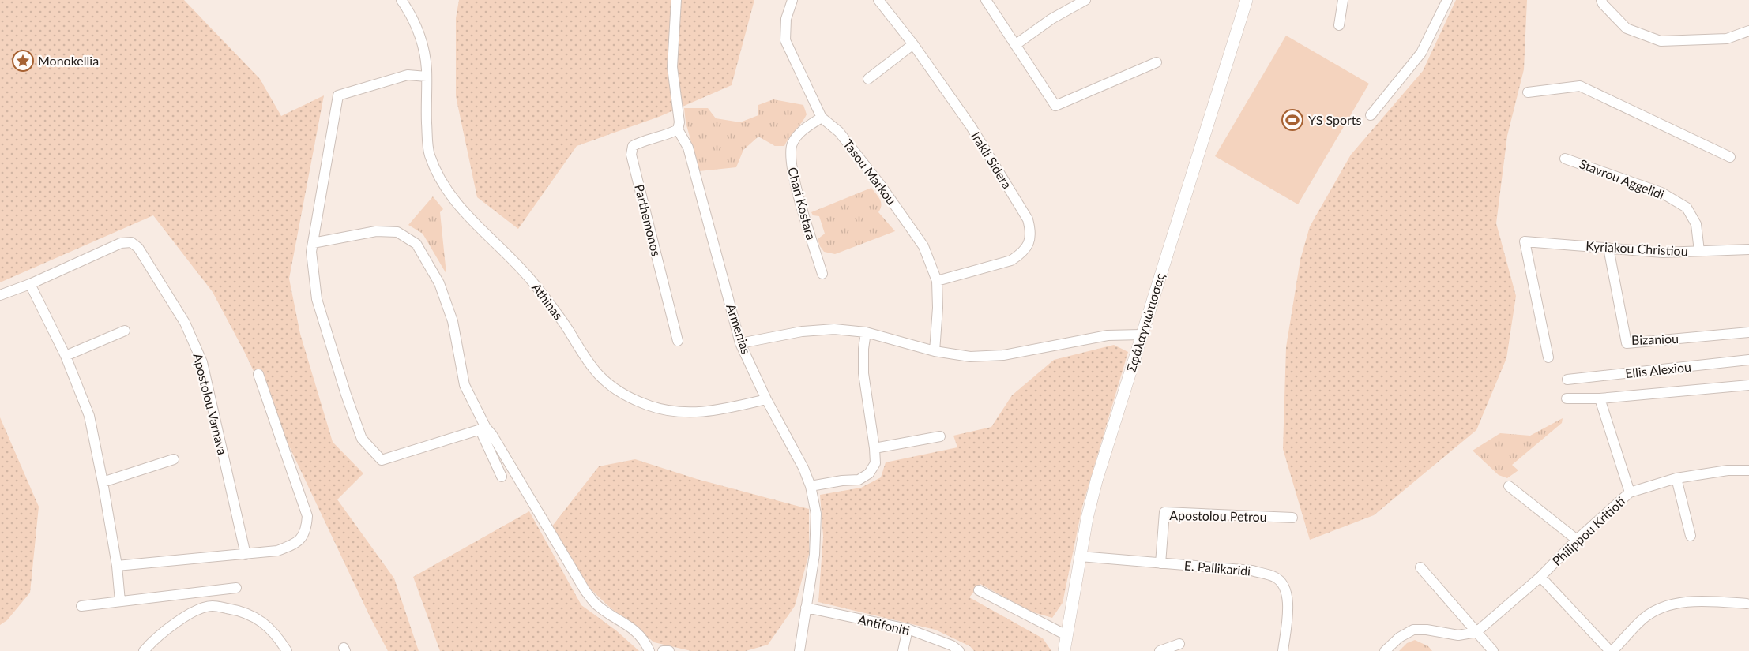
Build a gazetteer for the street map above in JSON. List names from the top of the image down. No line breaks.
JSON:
{"streets":{"street":["Irakli Sidera","Tasou Markou","Stavrou Aggelidi","Chari Kostara","Parthemonos","Kyriakou Christiou","Athinas","Σφάλαγγιώτισσας","Armenias","Bizaniou","Ellis Alexiou","Apostolou Varnava","Apostolou Petrou","Philippou Kritioti","E. Pallikaridi","Antifoniti"]},"crossings":[["Irakli Sidera","Tasou Markou"],["Tasou Markou","Chari Kostara"],["Stavrou Aggelidi","Kyriakou Christiou"],["Parthemonos","Armenias"],["Kyriakou Christiou","Bizaniou"],["Athinas","Armenias"],["Σφάλαγγιώτισσας","E. Pallikaridi"],["Armenias","Antifoniti"],["Apostolou Petrou","E. Pallikaridi"]],"places":{"place":["Monokellia"],"sports":["YS Sports"]}}
